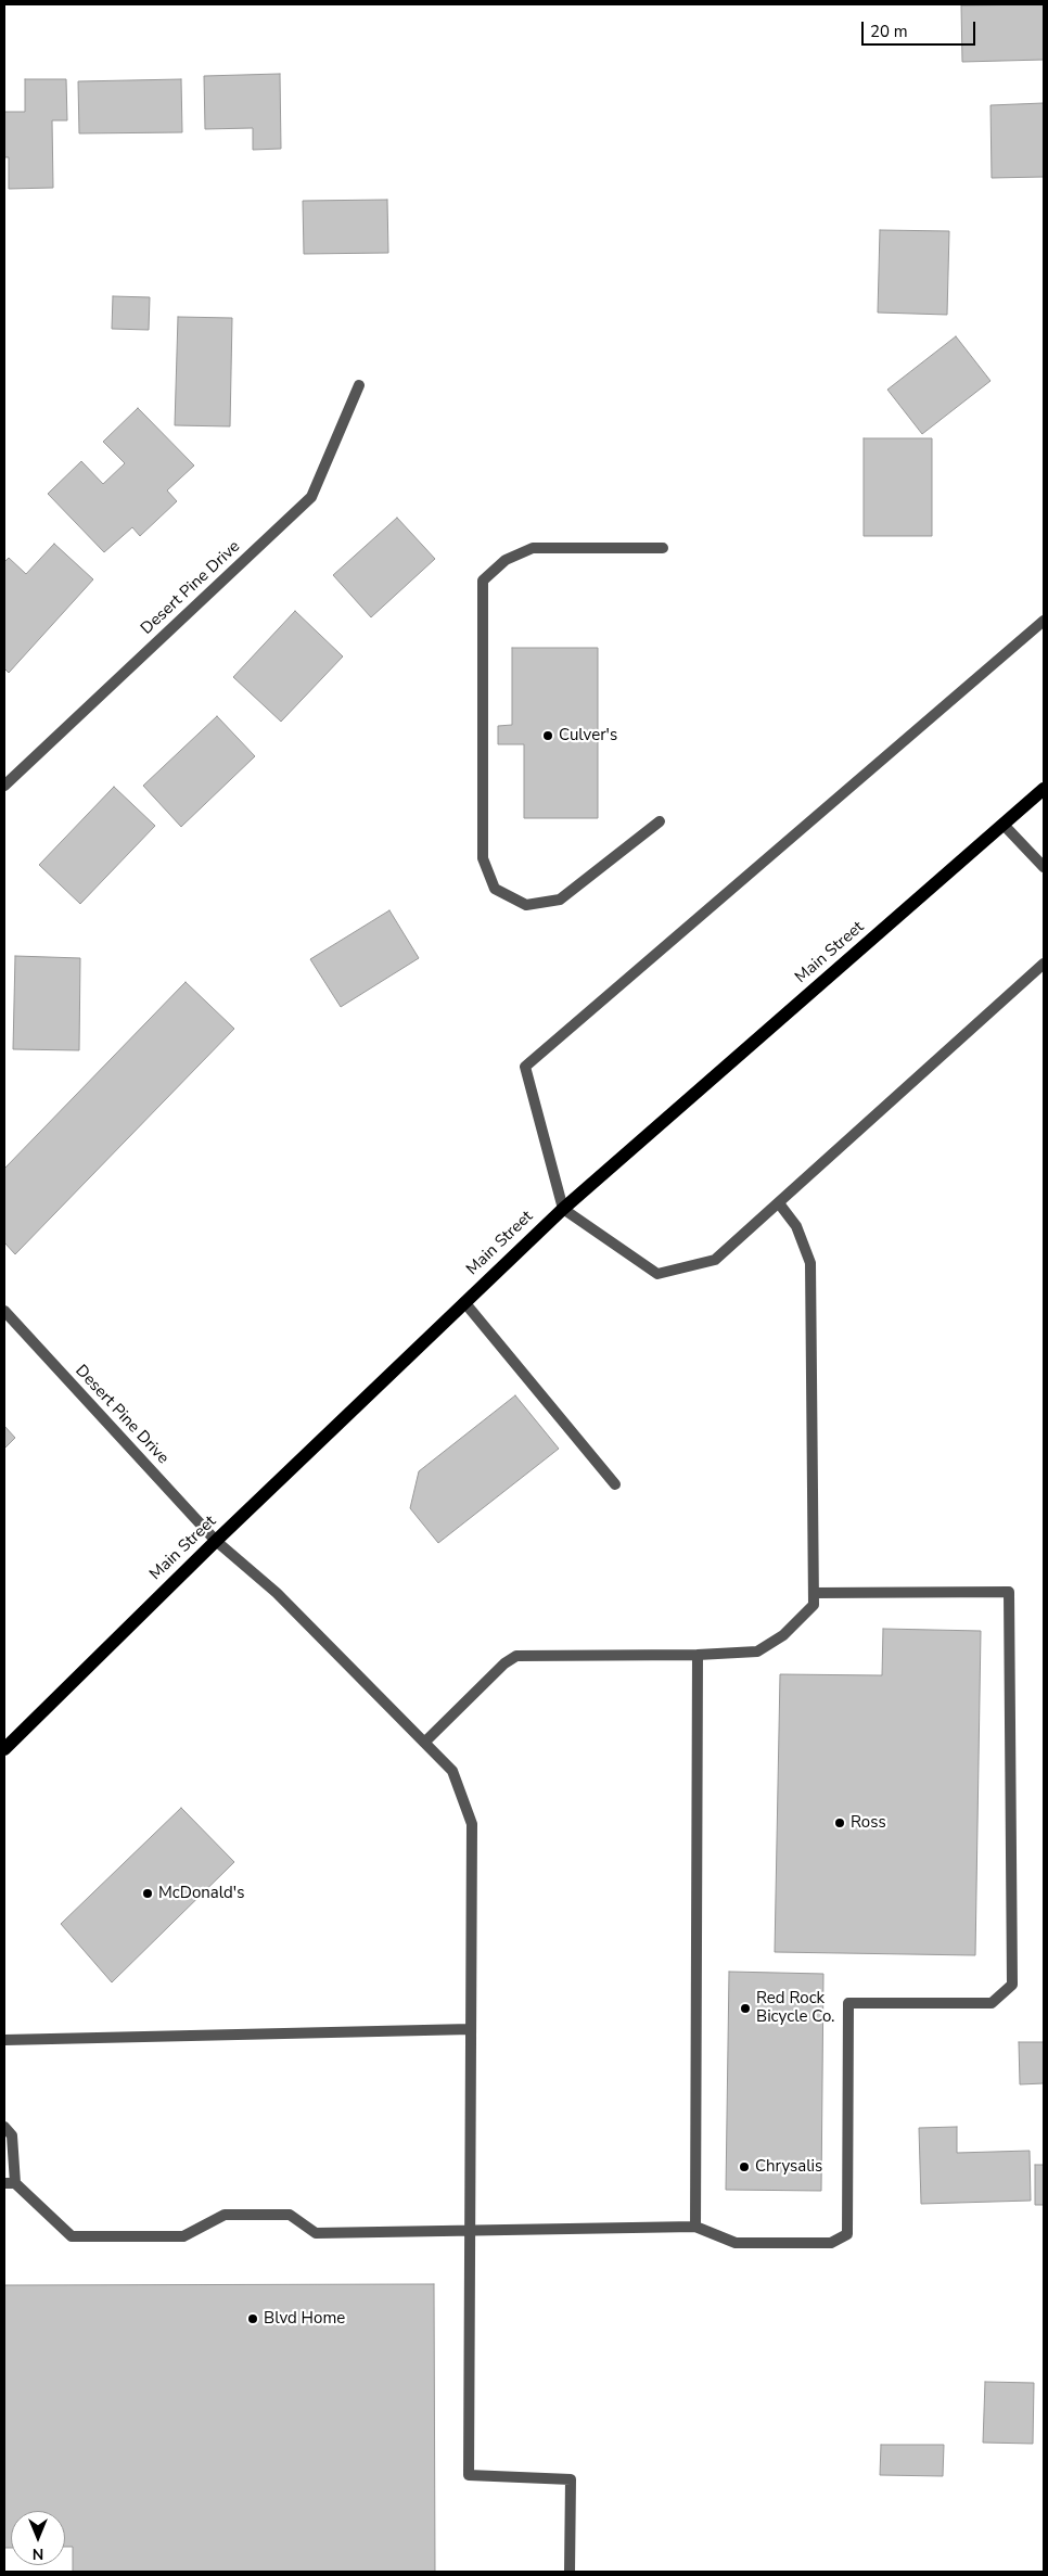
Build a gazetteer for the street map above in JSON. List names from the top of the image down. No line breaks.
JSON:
{"streets":{"main road":["Main Street"],"street":["Desert Pine Drive"]},"crossings":[["Desert Pine Drive","Main Street"]],"places":["Culver's","Ross","McDonald's","Red Rock Bicycle Co.","Chrysalis","Blvd Home"],"scale_bar":"20 m","north":"bottom"}
